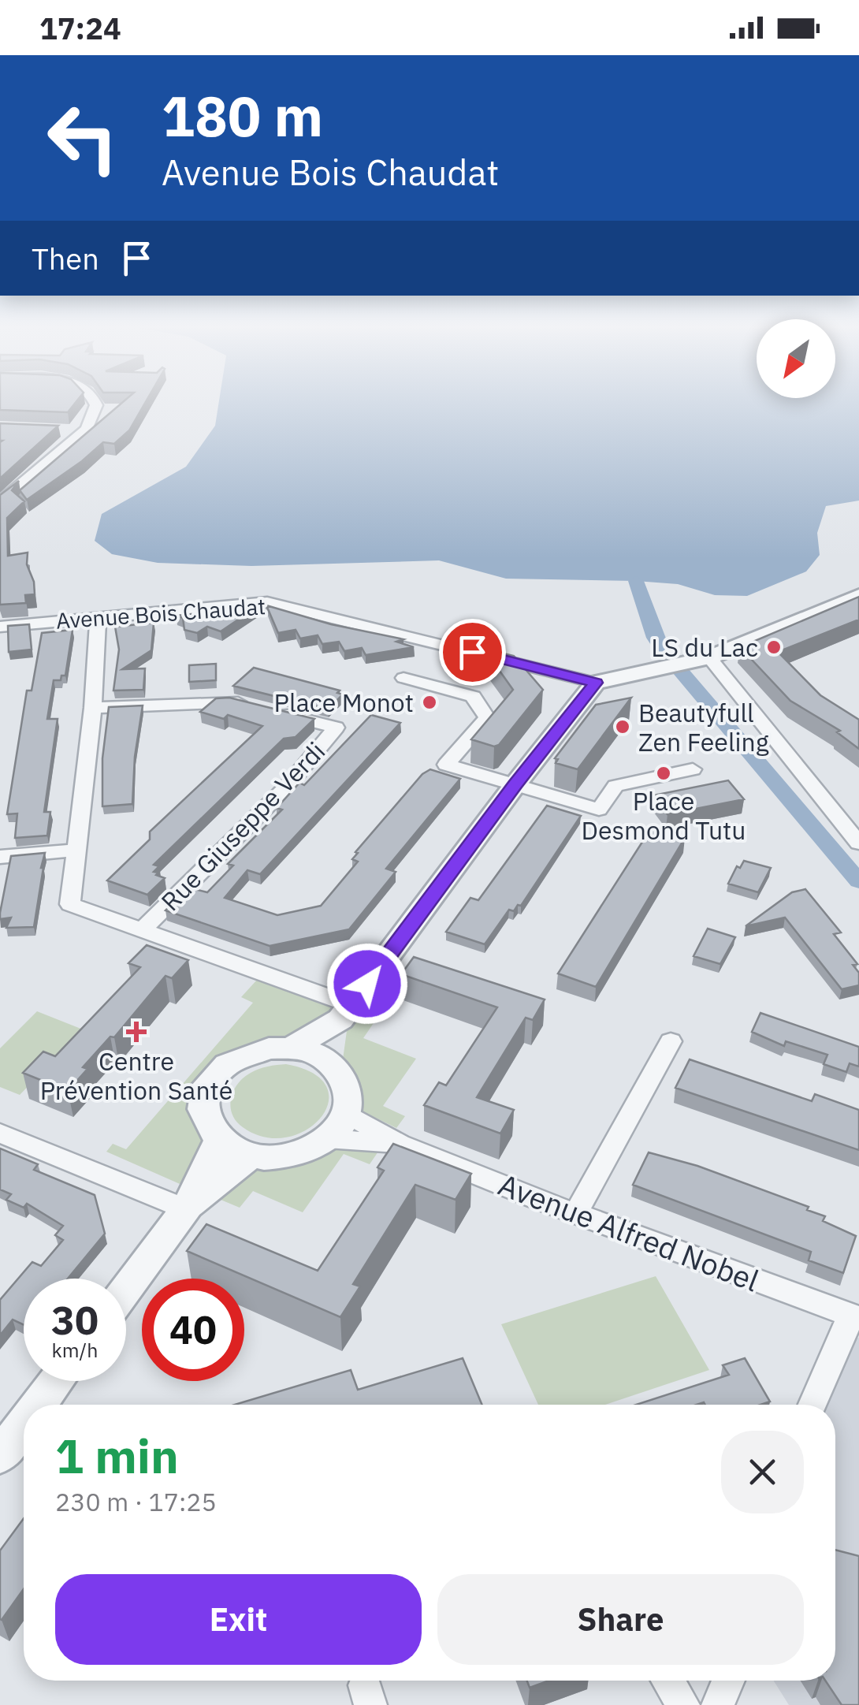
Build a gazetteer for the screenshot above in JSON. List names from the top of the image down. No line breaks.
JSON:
{"streets":{"street":["Avenue Bois Chaudat","Rue Giuseppe Verdi","Avenue Alfred Nobel"]},"places":{"other":["LS du Lac","Place Monot","Beautyfull Zen Feeling","Place Desmond Tutu"],"health":["Centre Prévention Santé"]},"north":"bottom left","page":{"status":"17:24","turn":["180 m","Avenue Bois Chaudat"],"then":"Then","speed":"30 km/h","limit":"40","heading":["1 min","230 m · 17:25"],"buttons":["Exit","Share"]}}
